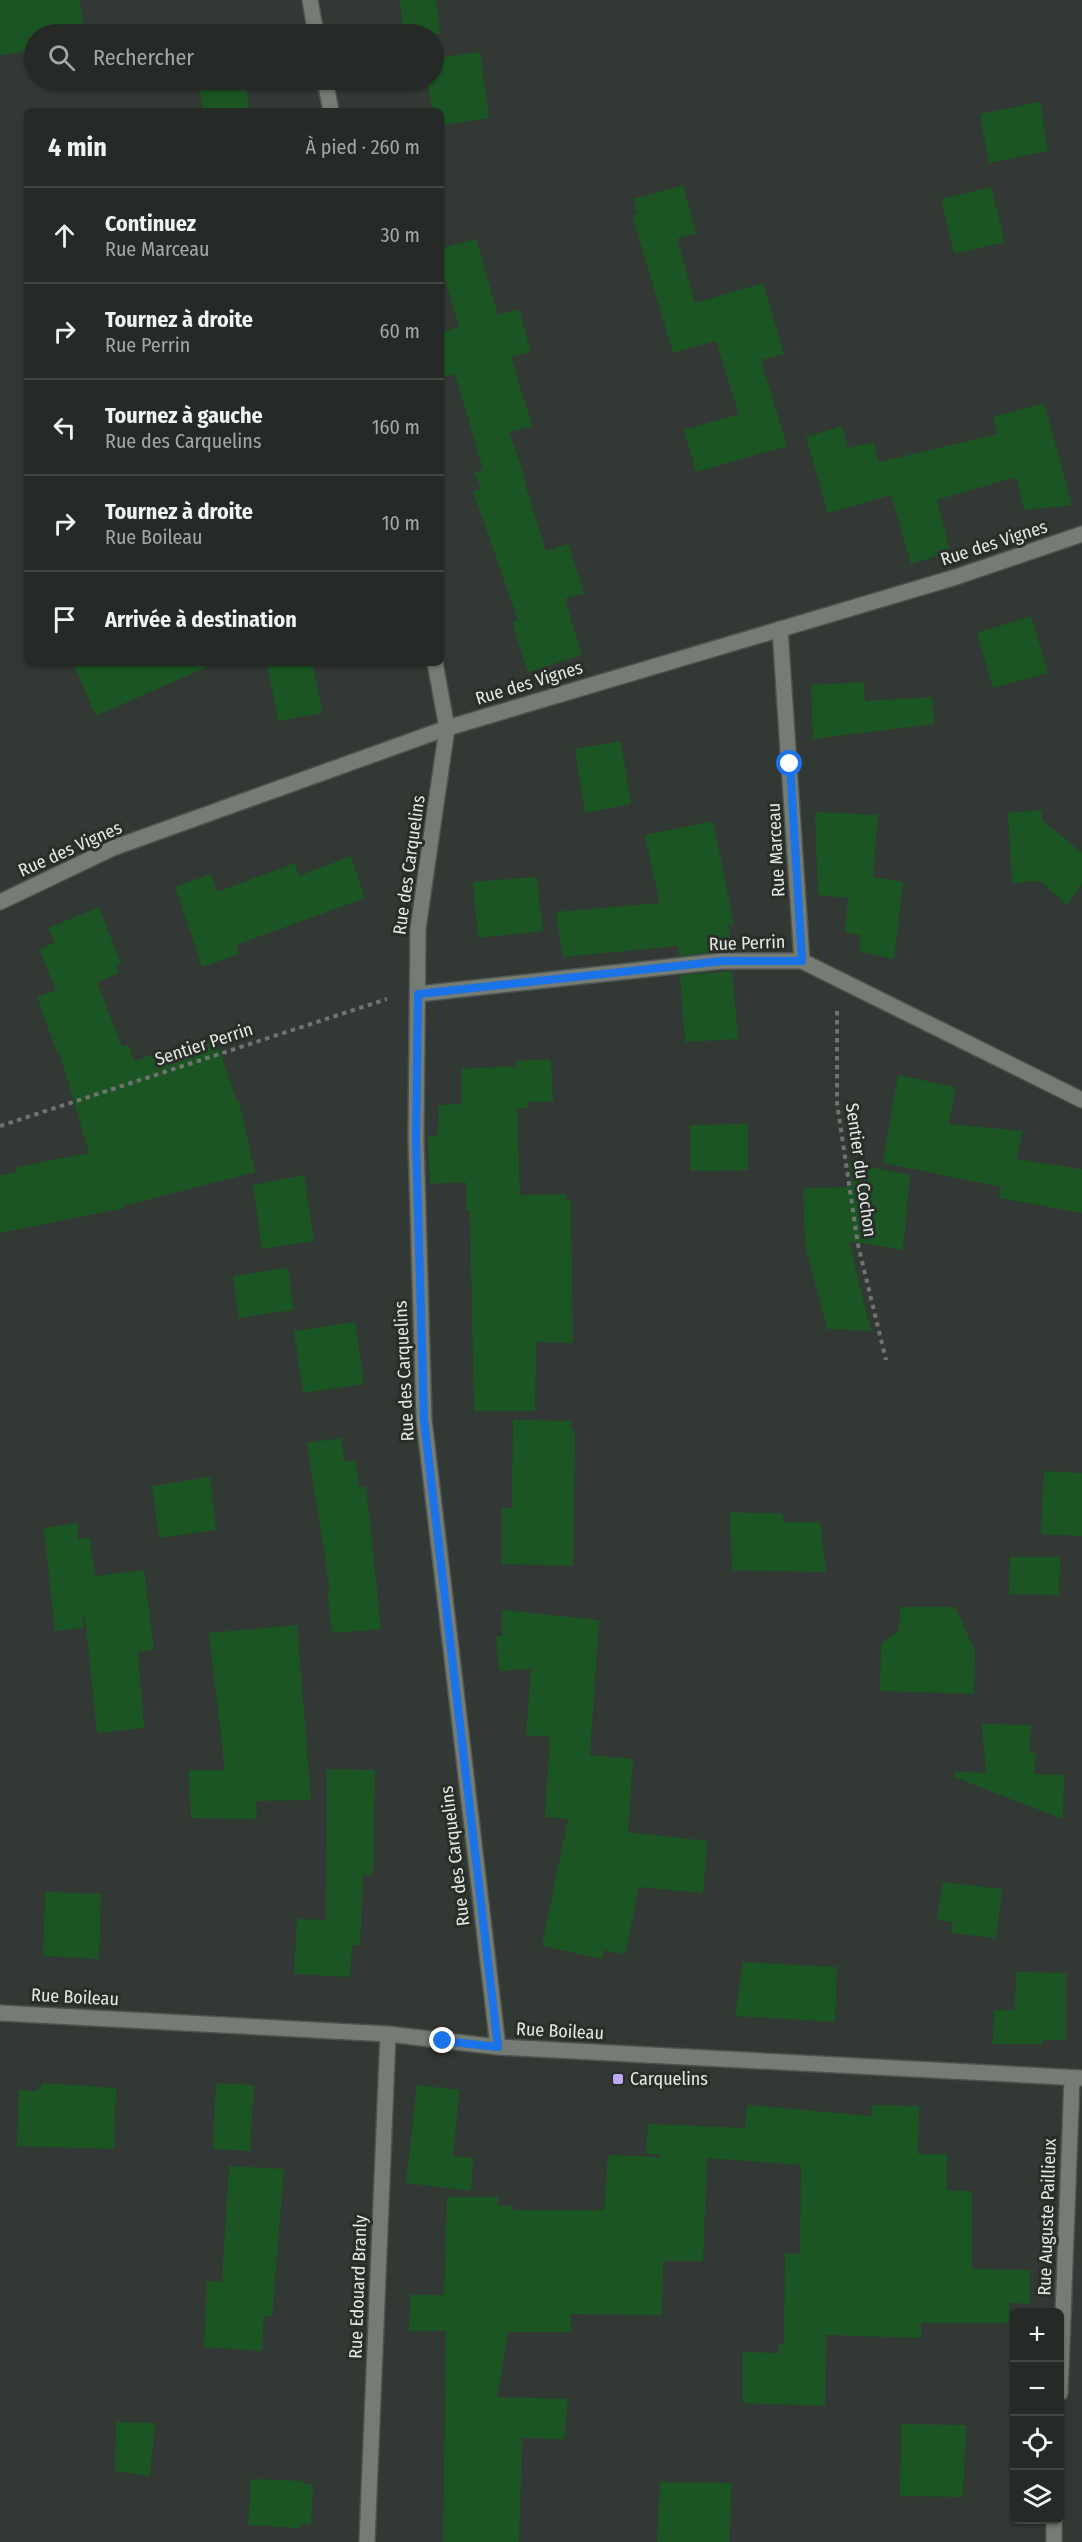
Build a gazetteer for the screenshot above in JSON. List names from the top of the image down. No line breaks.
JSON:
{"streets":{"street":["Rue des Vignes","Rue Marceau","Rue des Carquelins","Rue Perrin","Rue Boileau","Rue Auguste Paillieux","Rue Edouard Branly"],"path":["Sentier Perrin","Sentier du Cochon"]},"crossings":[["Rue des Vignes","Rue Marceau"],["Rue des Vignes","Rue des Carquelins"],["Rue Marceau","Rue Perrin"],["Rue des Carquelins","Rue Perrin"],["Rue des Carquelins","Sentier Perrin"],["Rue des Carquelins","Rue Boileau"],["Rue Perrin","Sentier Perrin"],["Rue Perrin","Sentier du Cochon"],["Rue Boileau","Rue Auguste Paillieux"],["Rue Boileau","Rue Edouard Branly"]],"places":{"transit":["Carquelins"]},"page":{"search":"Rechercher","heading":["4 min","À pied · 260 m"],"list":[["Continuez","Rue Marceau","30 m"],["Tournez à droite","Rue Perrin","60 m"],["Tournez à gauche","Rue des Carquelins","160 m"],["Tournez à droite","Rue Boileau","10 m"],"Arrivée à destination"],"map_buttons":["+","−"]}}
